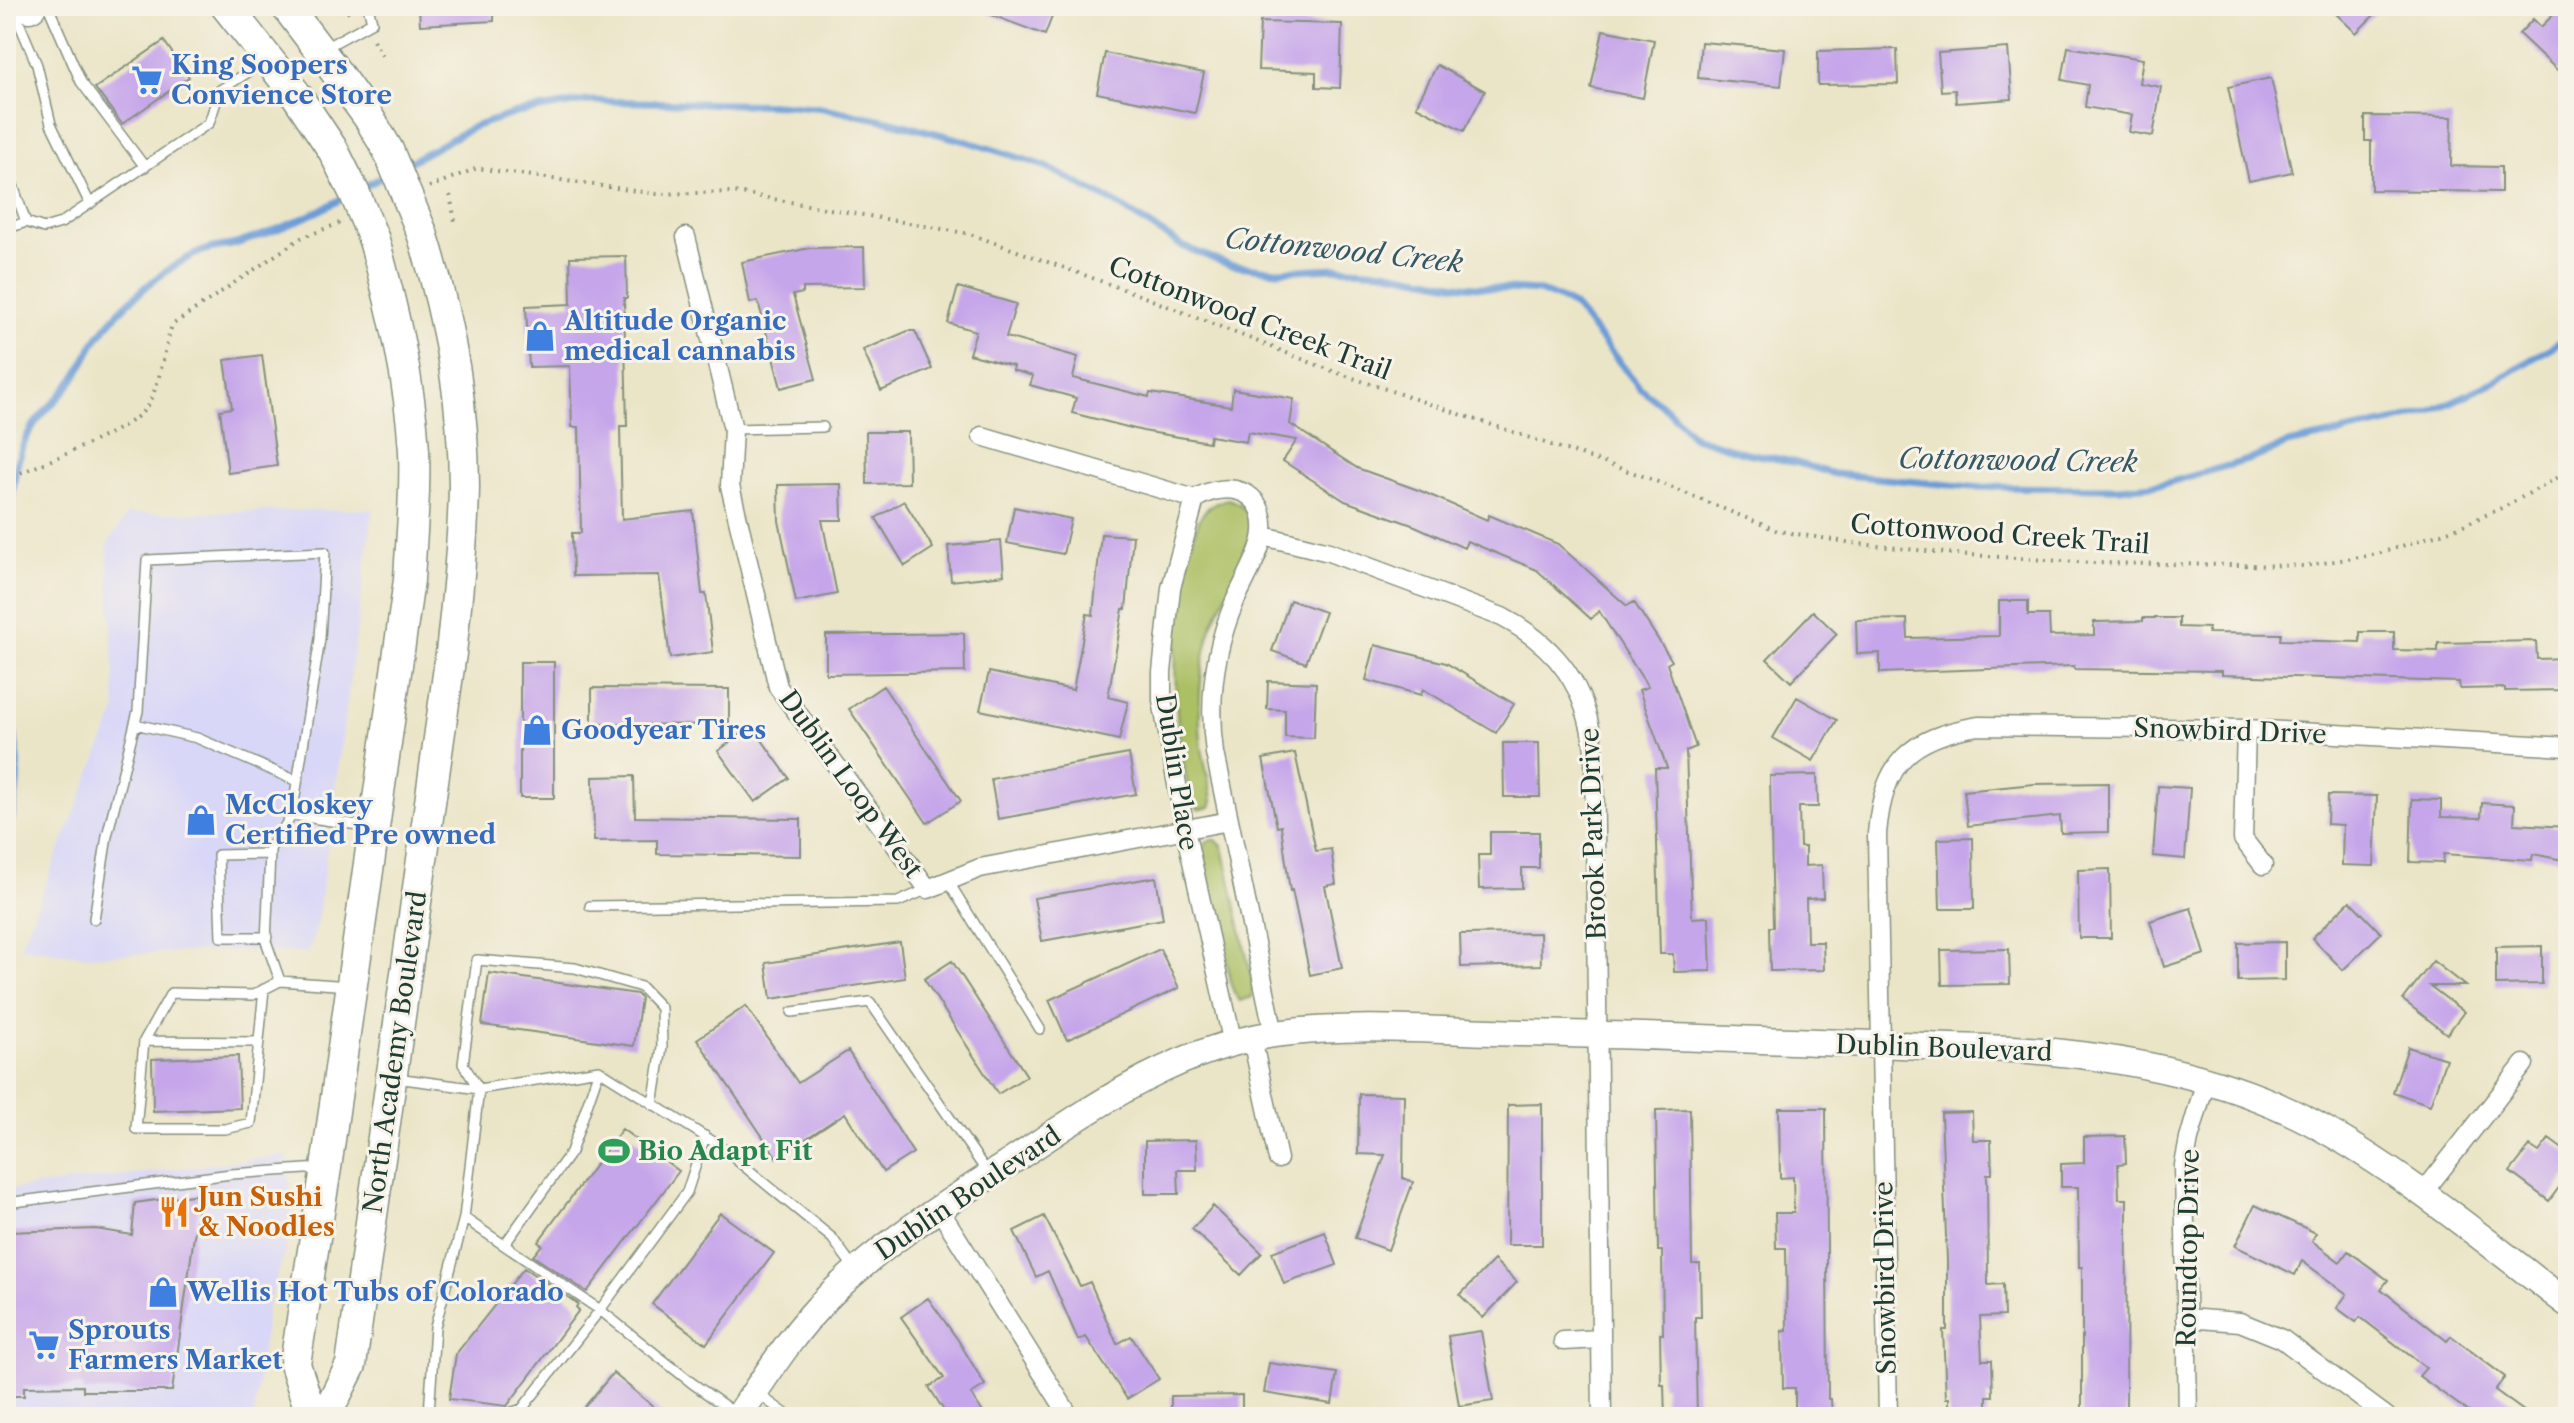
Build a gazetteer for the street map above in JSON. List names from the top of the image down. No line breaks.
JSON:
{"streets":{"highway":["North Academy Boulevard"],"main road":["Dublin Boulevard"],"street":["Snowbird Drive","Dublin Place","Dublin Loop West","Brook Park Drive","Roundtop Drive"],"path":["Cottonwood Creek Trail"]},"crossings":[["Snowbird Drive","Dublin Boulevard"],["Dublin Place","Dublin Loop West"],["Dublin Place","Brook Park Drive"],["Dublin Place","Dublin Boulevard"],["Brook Park Drive","Dublin Boulevard"],["Dublin Boulevard","Roundtop Drive"]],"water":["Cottonwood Creek"],"places":{"supermarket":["King Soopers Convience Store","Sprouts Farmers Market"],"shop":["Altitude Organic medical cannabis","Goodyear Tires","McCloskey Certified Pre owned","Wellis Hot Tubs of Colorado"],"sports":["Bio Adapt Fit"],"restaurant":["Jun Sushi & Noodles"]}}
